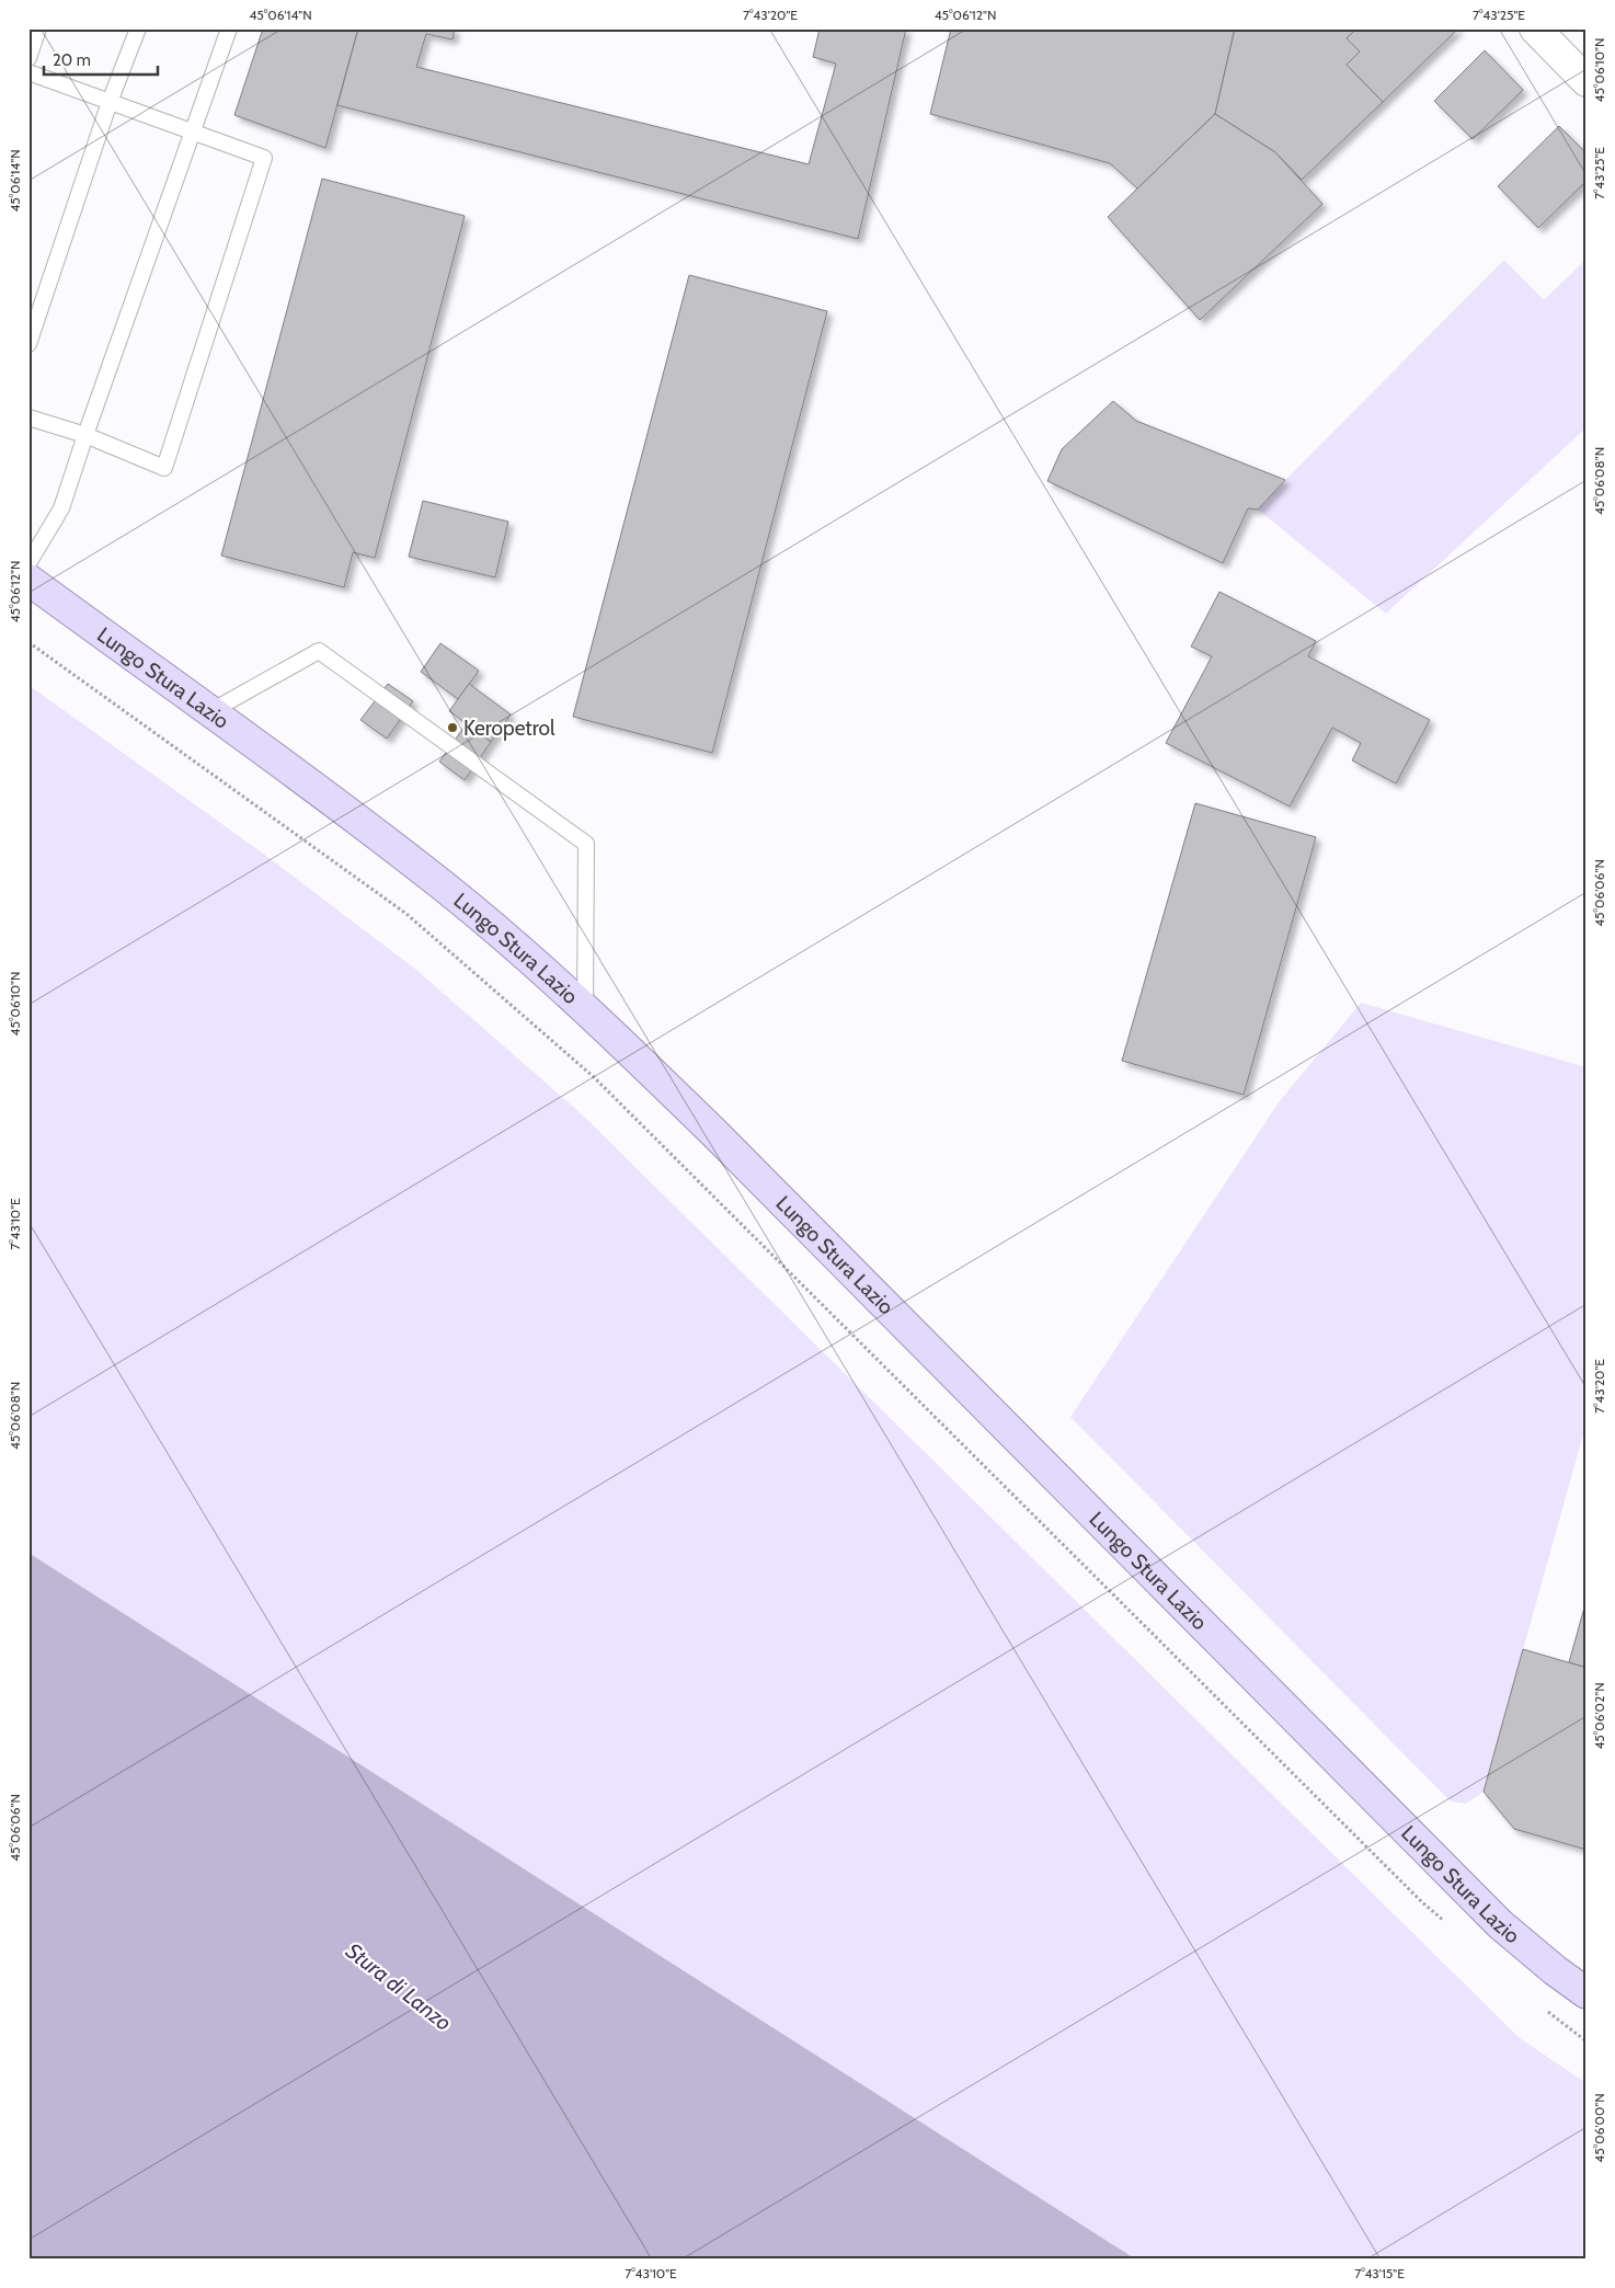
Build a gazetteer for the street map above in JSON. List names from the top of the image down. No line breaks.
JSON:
{"streets":{"main road":["Lungo Stura Lazio"]},"water":["Stura di Lanzo"],"places":["Keropetrol"],"scale_bar":"20 m","coordinates":["45°06'14\"N","7°43'20\"E","45°06'12\"N","7°43'25\"E","45°06'10\"N","45°06'08\"N","45°06'06\"N","7°43'10\"E","45°06'02\"N","45°06'00\"N","7°43'15\"E"]}
